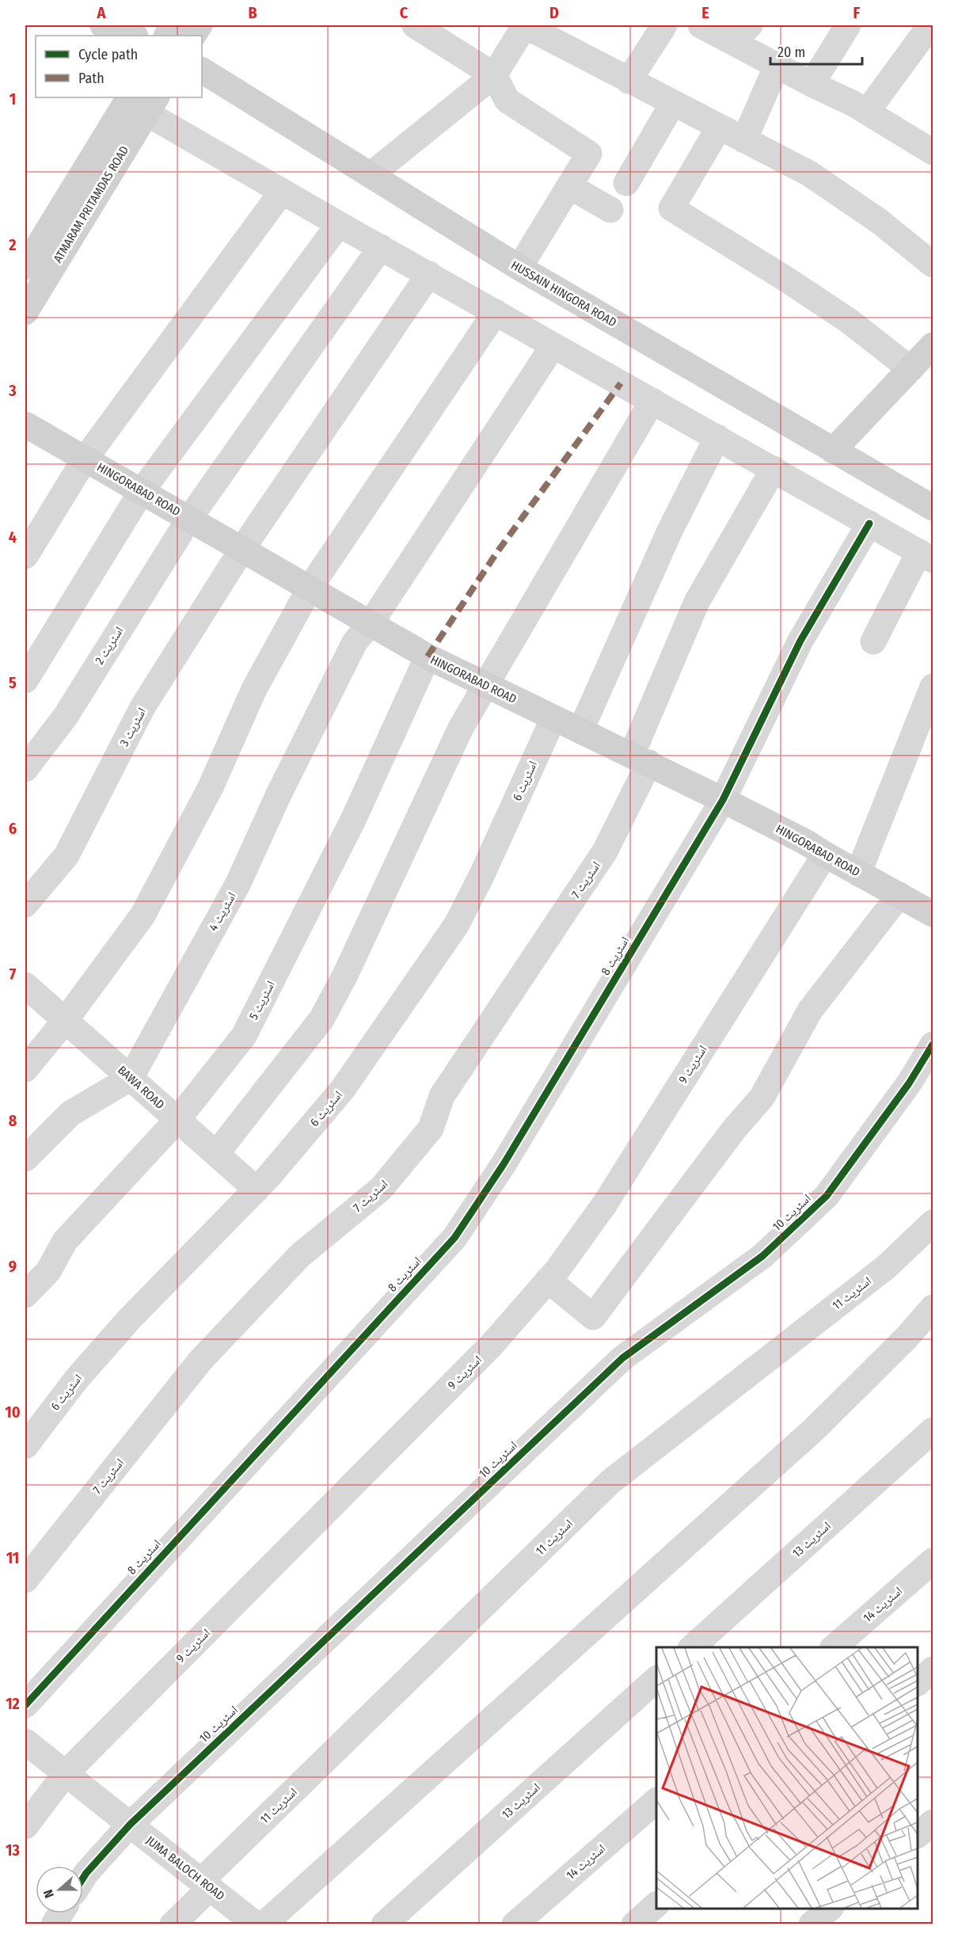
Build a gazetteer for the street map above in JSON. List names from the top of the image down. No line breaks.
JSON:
{"streets":{"street":["ATMARAM PRITAMDAS ROAD","HUSSAIN HINGORA ROAD","HINGORABAD ROAD","اسٹریٹ 2","اسٹریٹ 3","اسٹریٹ 6","اسٹریٹ 7","اسٹریٹ 4","اسٹریٹ 8","اسٹریٹ 5","اسٹریٹ 9","BAWA ROAD","اسٹریٹ 10","اسٹریٹ 11","اسٹریٹ 13","اسٹریٹ 14","JUMA BALOCH ROAD"]},"crossings":[["HINGORABAD ROAD","اسٹریٹ 2"],["HINGORABAD ROAD","اسٹریٹ 3"],["HINGORABAD ROAD","اسٹریٹ 6"],["HINGORABAD ROAD","اسٹریٹ 7"],["HINGORABAD ROAD","اسٹریٹ 4"],["HINGORABAD ROAD","اسٹریٹ 8"],["HINGORABAD ROAD","اسٹریٹ 5"],["HINGORABAD ROAD","اسٹریٹ 9"],["اسٹریٹ 6","BAWA ROAD"],["اسٹریٹ 4","BAWA ROAD"],["اسٹریٹ 5","BAWA ROAD"],["اسٹریٹ 9","JUMA BALOCH ROAD"],["اسٹریٹ 10","JUMA BALOCH ROAD"],["اسٹریٹ 11","JUMA BALOCH ROAD"]],"legend":["Cycle path","Path"],"scale_bar":"20 m","north":"left","grid":{"columns":["A","B","C","D","E","F"],"rows":["1","2","3","4","5","6","7","8","9","10","11","12","13"]}}
